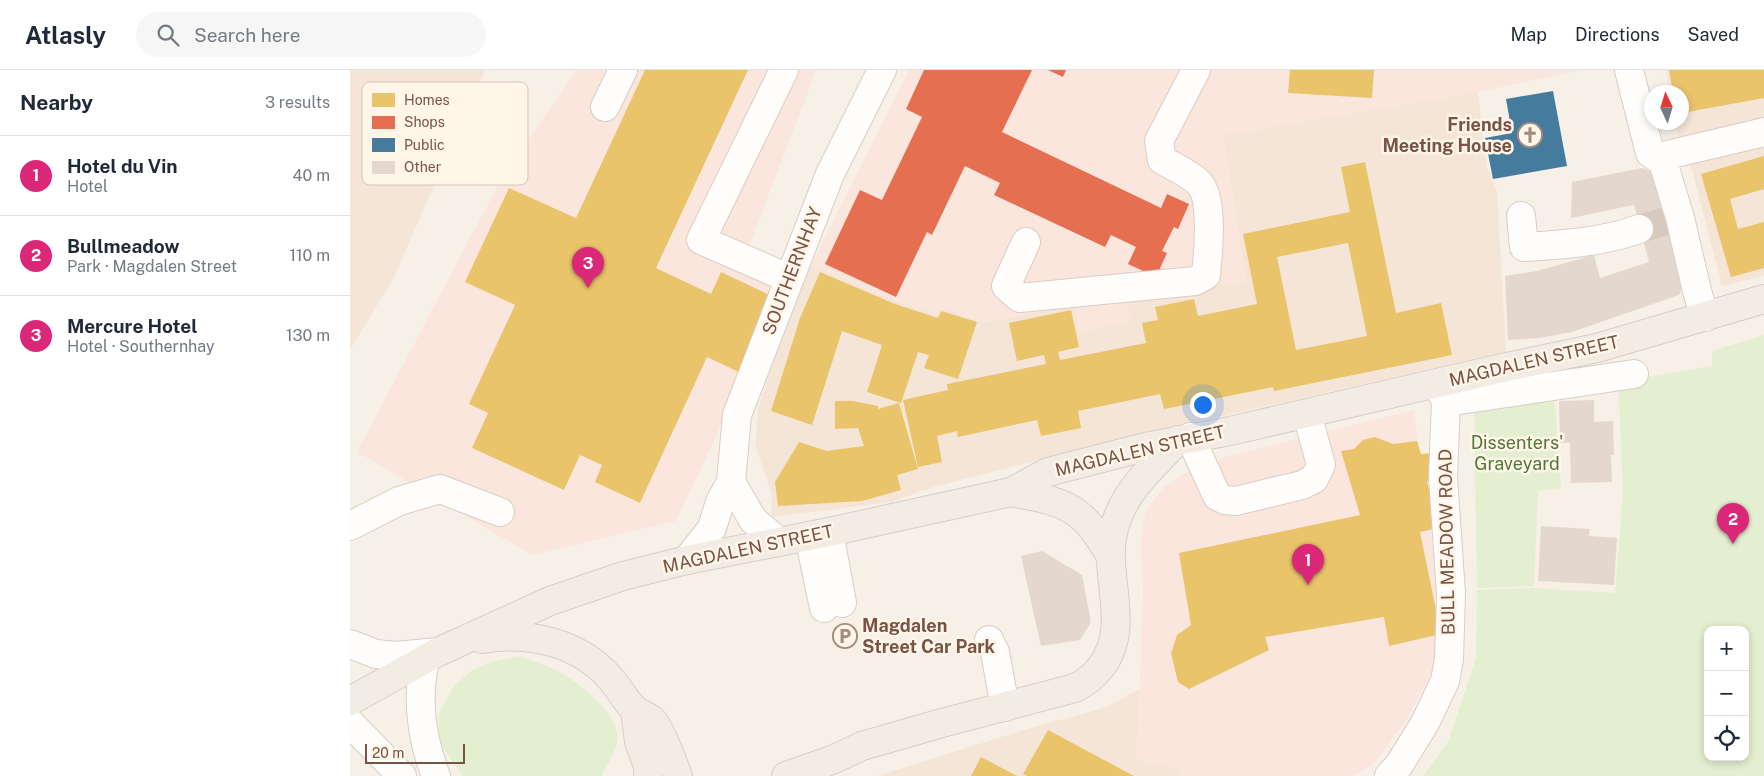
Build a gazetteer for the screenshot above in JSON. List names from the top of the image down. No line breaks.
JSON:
{"streets":{"main road":["MAGDALEN STREET"],"street":["SOUTHERNHAY","BULL MEADOW ROAD"]},"crossings":[["SOUTHERNHAY","MAGDALEN STREET"],["MAGDALEN STREET","BULL MEADOW ROAD"]],"parks":["Dissenters' Graveyard"],"places":{"church":["Friends Meeting House"],"parking":["Magdalen Street Car Park"]},"legend":["Homes","Shops","Public","Other"],"scale_bar":"20 m","north":"top","page":{"header":"Atlasly","search":"Search here","nav":["Map","Directions","Saved"],"heading":["Nearby","3 results"],"list":[{"mark":"1","name":"Hotel du Vin","note":"Hotel","value":"40 m"},{"mark":"2","name":"Bullmeadow","note":"Park · Magdalen Street","value":"110 m"},{"mark":"3","name":"Mercure Hotel","note":"Hotel · Southernhay","value":"130 m"}],"pins":["3","2","1"],"map_buttons":["+","−"],"scale":"20 m"}}
